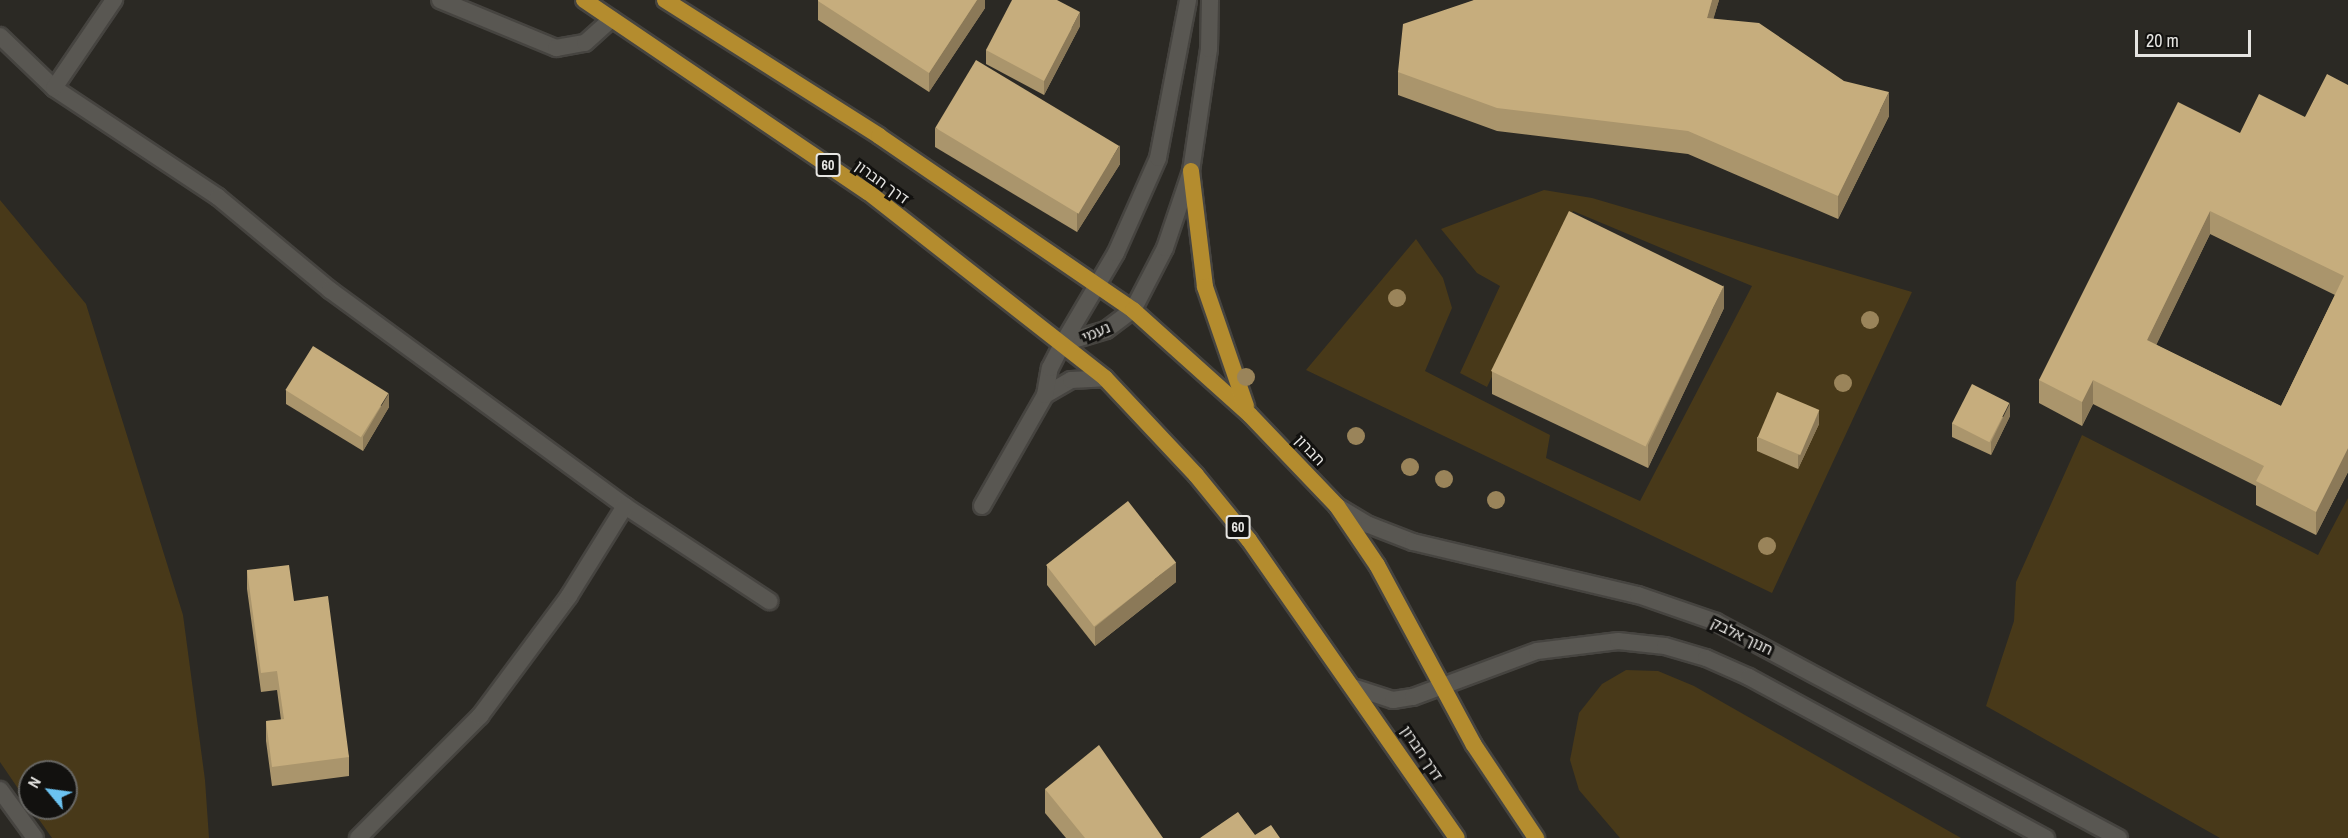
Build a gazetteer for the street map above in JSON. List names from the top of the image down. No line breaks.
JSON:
{"streets":{"highway":["60","דרך חברון","חברון"],"street":["נעמי","חנוך אלבק"]},"crossings":[["60","דרך חברון"],["60","נעמי"],["דרך חברון","נעמי"],["נעמי","חברון"],["חברון","חנוך אלבק"]],"scale_bar":"20 m","north":"top left"}
